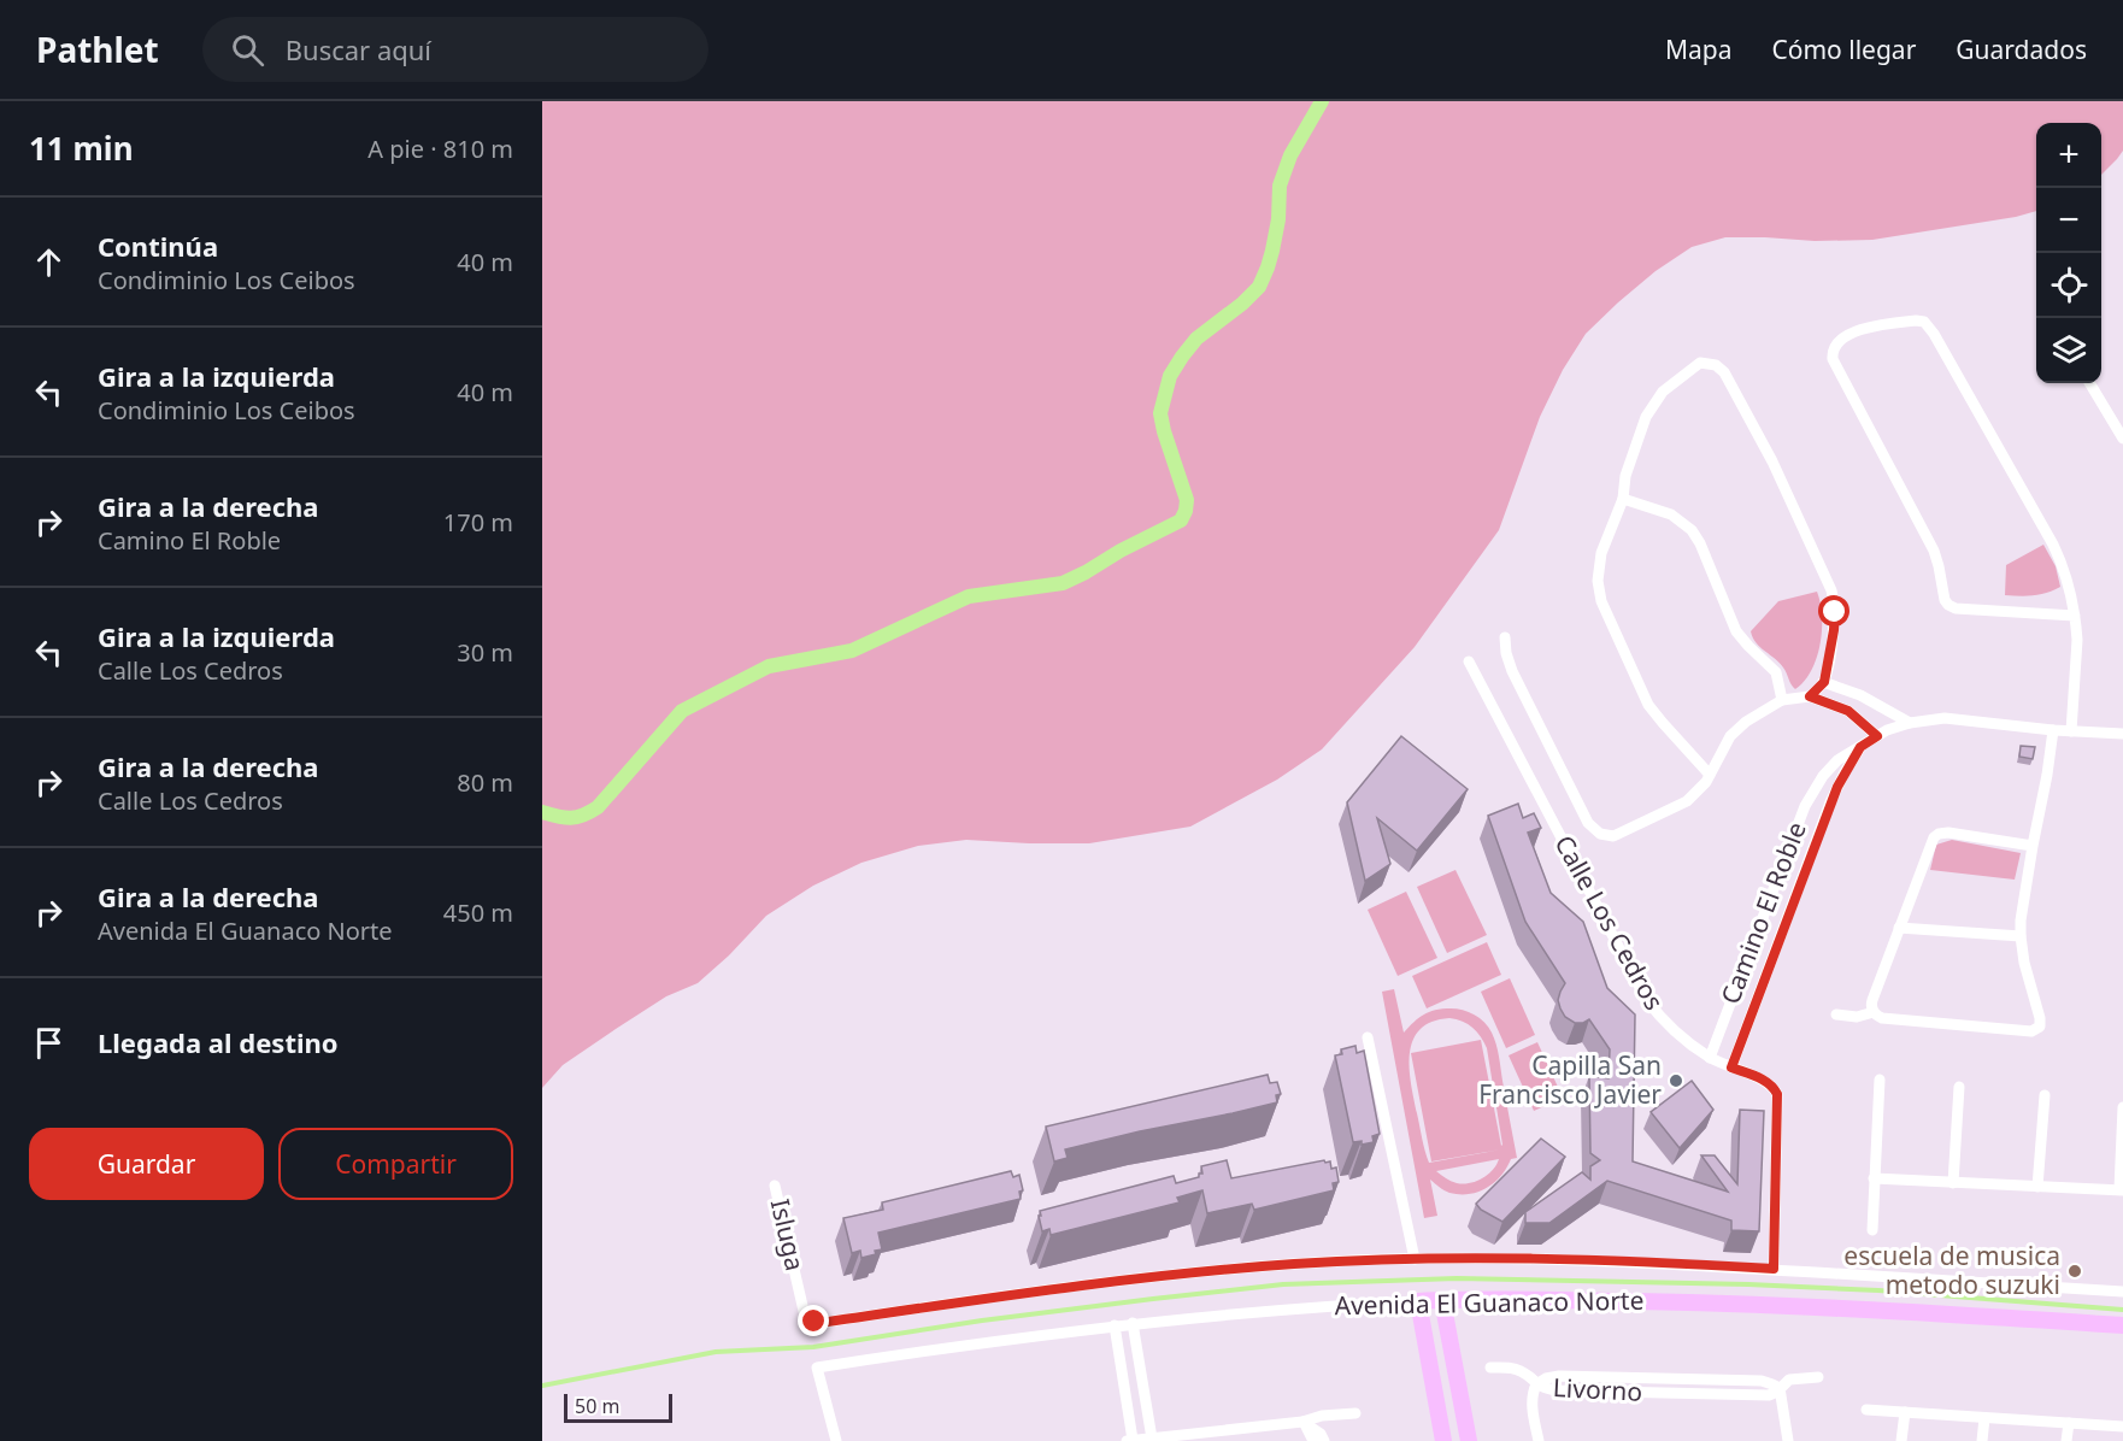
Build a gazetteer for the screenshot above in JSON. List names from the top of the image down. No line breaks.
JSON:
{"streets":{"street":["Camino El Roble","Calle Los Cedros","Isluga","Avenida El Guanaco Norte","Livorno"]},"crossings":[["Camino El Roble","Calle Los Cedros"],["Calle Los Cedros","Avenida El Guanaco Norte"],["Isluga","Avenida El Guanaco Norte"]],"places":["Capilla San Francisco Javier","escuela de musica metodo suzuki"],"scale_bar":"50 m","page":{"header":"Pathlet","search":"Buscar aquí","nav":["Mapa","Cómo llegar","Guardados"],"heading":["11 min","A pie · 810 m"],"map_buttons":["+","−"],"list":[["Continúa","Condiminio Los Ceibos","40 m"],["Gira a la izquierda","Condiminio Los Ceibos","40 m"],["Gira a la derecha","Camino El Roble","170 m"],["Gira a la izquierda","Calle Los Cedros","30 m"],["Gira a la derecha","Calle Los Cedros","80 m"],["Gira a la derecha","Avenida El Guanaco Norte","450 m"],"Llegada al destino"],"buttons":["Guardar","Compartir"],"scale":"50 m"}}
